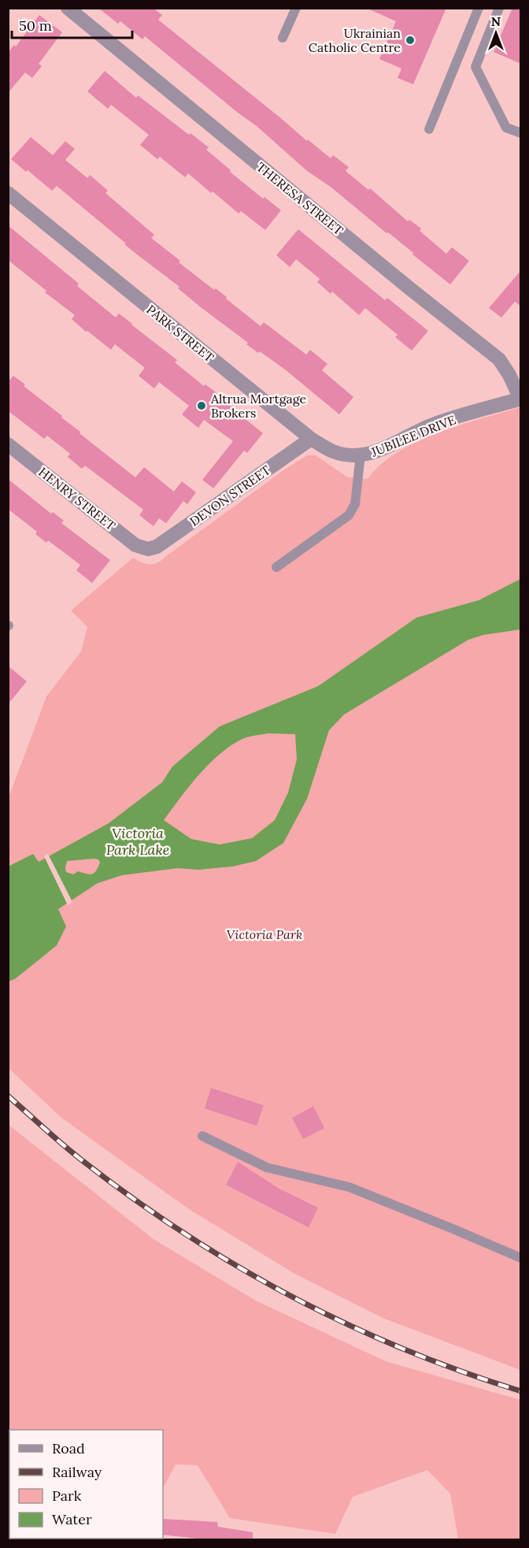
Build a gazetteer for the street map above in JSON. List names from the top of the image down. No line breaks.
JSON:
{"streets":{"street":["THERESA STREET","PARK STREET","JUBILEE DRIVE","DEVON STREET","HENRY STREET"]},"crossings":[["THERESA STREET","JUBILEE DRIVE"],["PARK STREET","JUBILEE DRIVE"],["PARK STREET","DEVON STREET"],["DEVON STREET","HENRY STREET"]],"water":["Victoria Park Lake"],"parks":["Victoria Park"],"places":["Ukrainian Catholic Centre","Altrua Mortgage Brokers"],"legend":["Road","Railway","Park","Water"],"scale_bar":"50 m","north":"top"}
